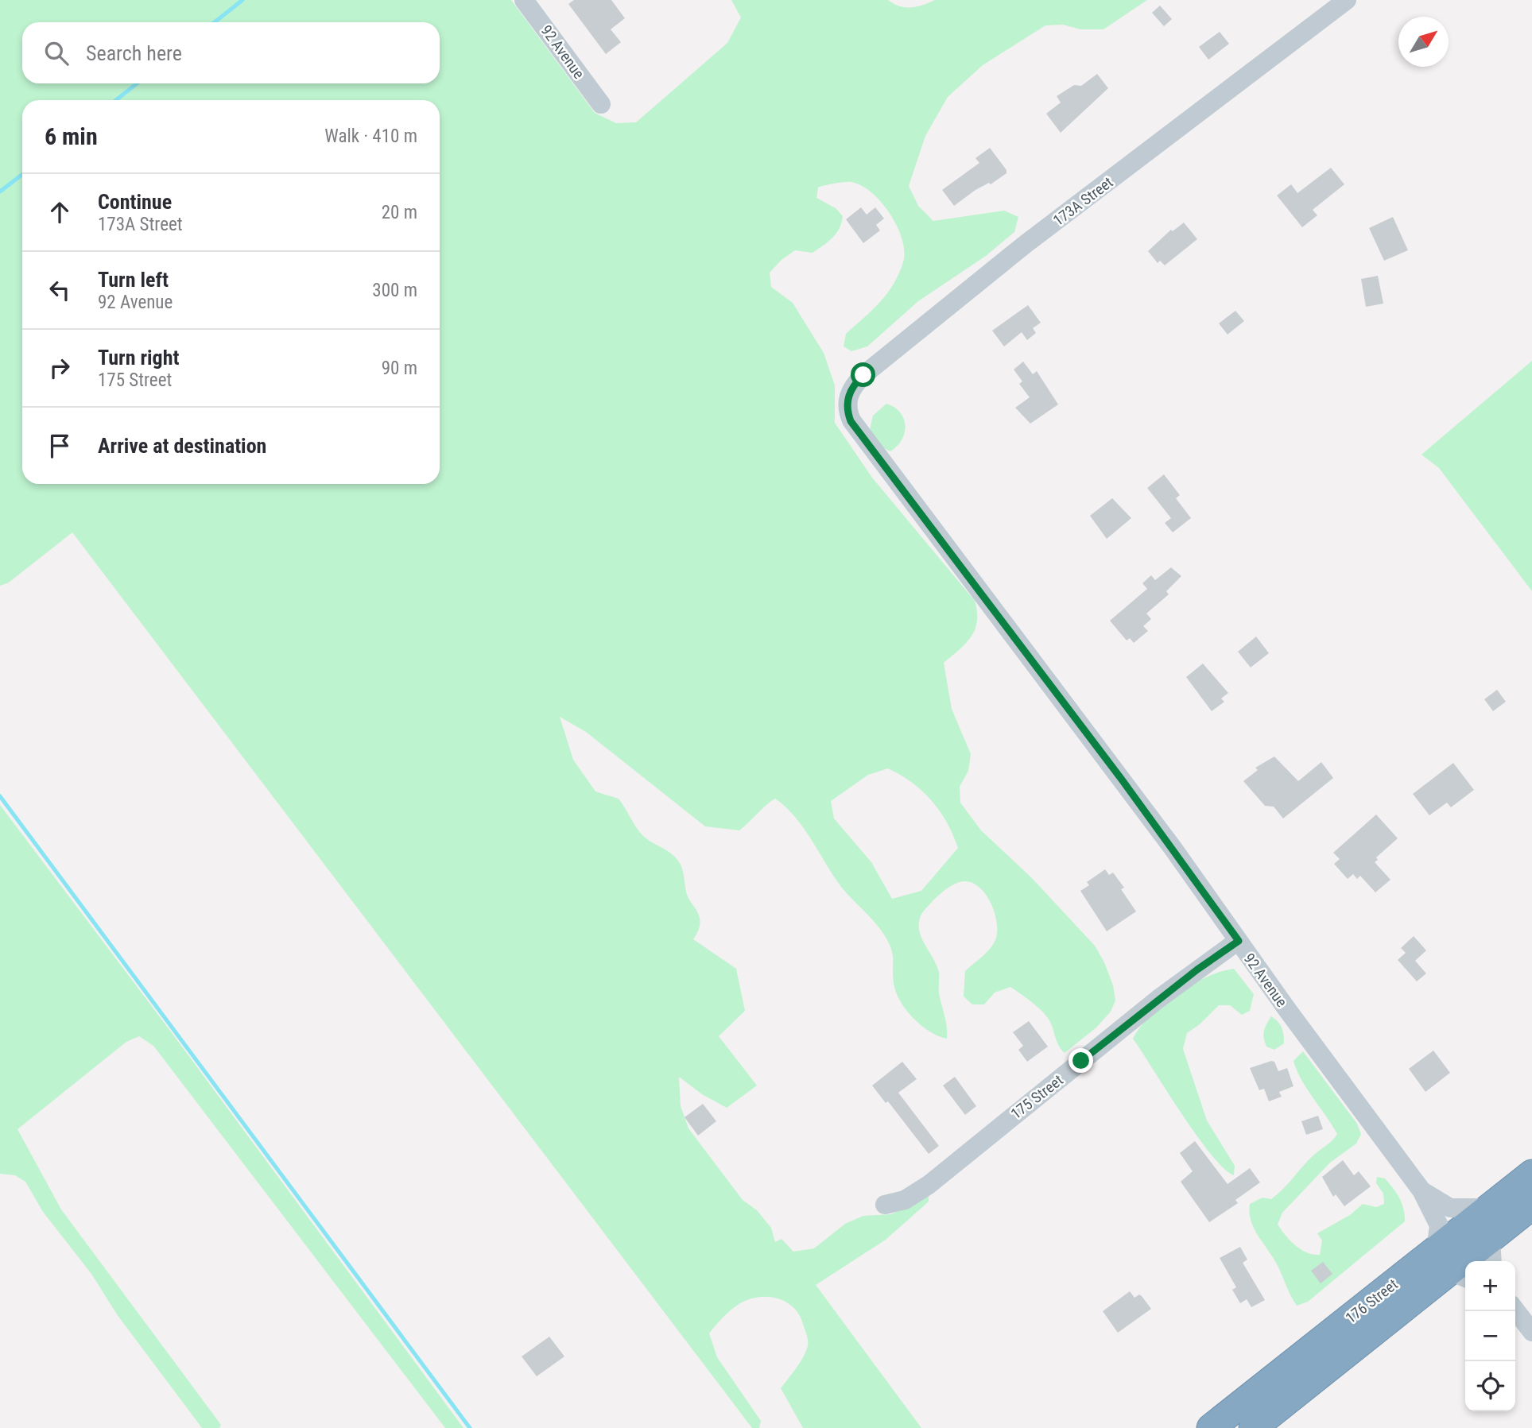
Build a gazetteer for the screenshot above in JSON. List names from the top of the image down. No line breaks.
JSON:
{"streets":{"highway":["176 Street"],"street":["92 Avenue","173A Street","175 Street"]},"crossings":[["92 Avenue","173A Street"],["92 Avenue","175 Street"],["92 Avenue","176 Street"]],"north":"top right","page":{"search":"Search here","heading":["6 min","Walk · 410 m"],"list":[["Continue","173A Street","20 m"],["Turn left","92 Avenue","300 m"],["Turn right","175 Street","90 m"],"Arrive at destination"],"map_buttons":["+","−"]}}
